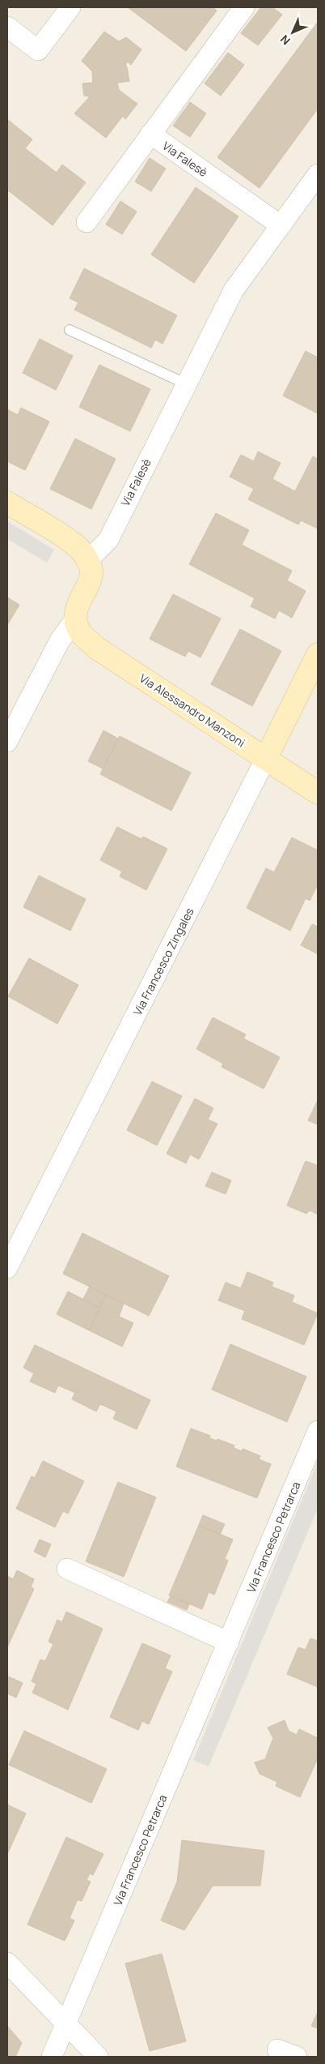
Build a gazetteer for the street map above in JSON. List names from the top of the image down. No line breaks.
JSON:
{"streets":{"street":["Via Falesè","Via Alessandro Manzoni","Via Francesco Zingales","Via Francesco Petrarca"]},"crossings":[["Via Alessandro Manzoni","Via Francesco Zingales"]],"north":"bottom left"}
